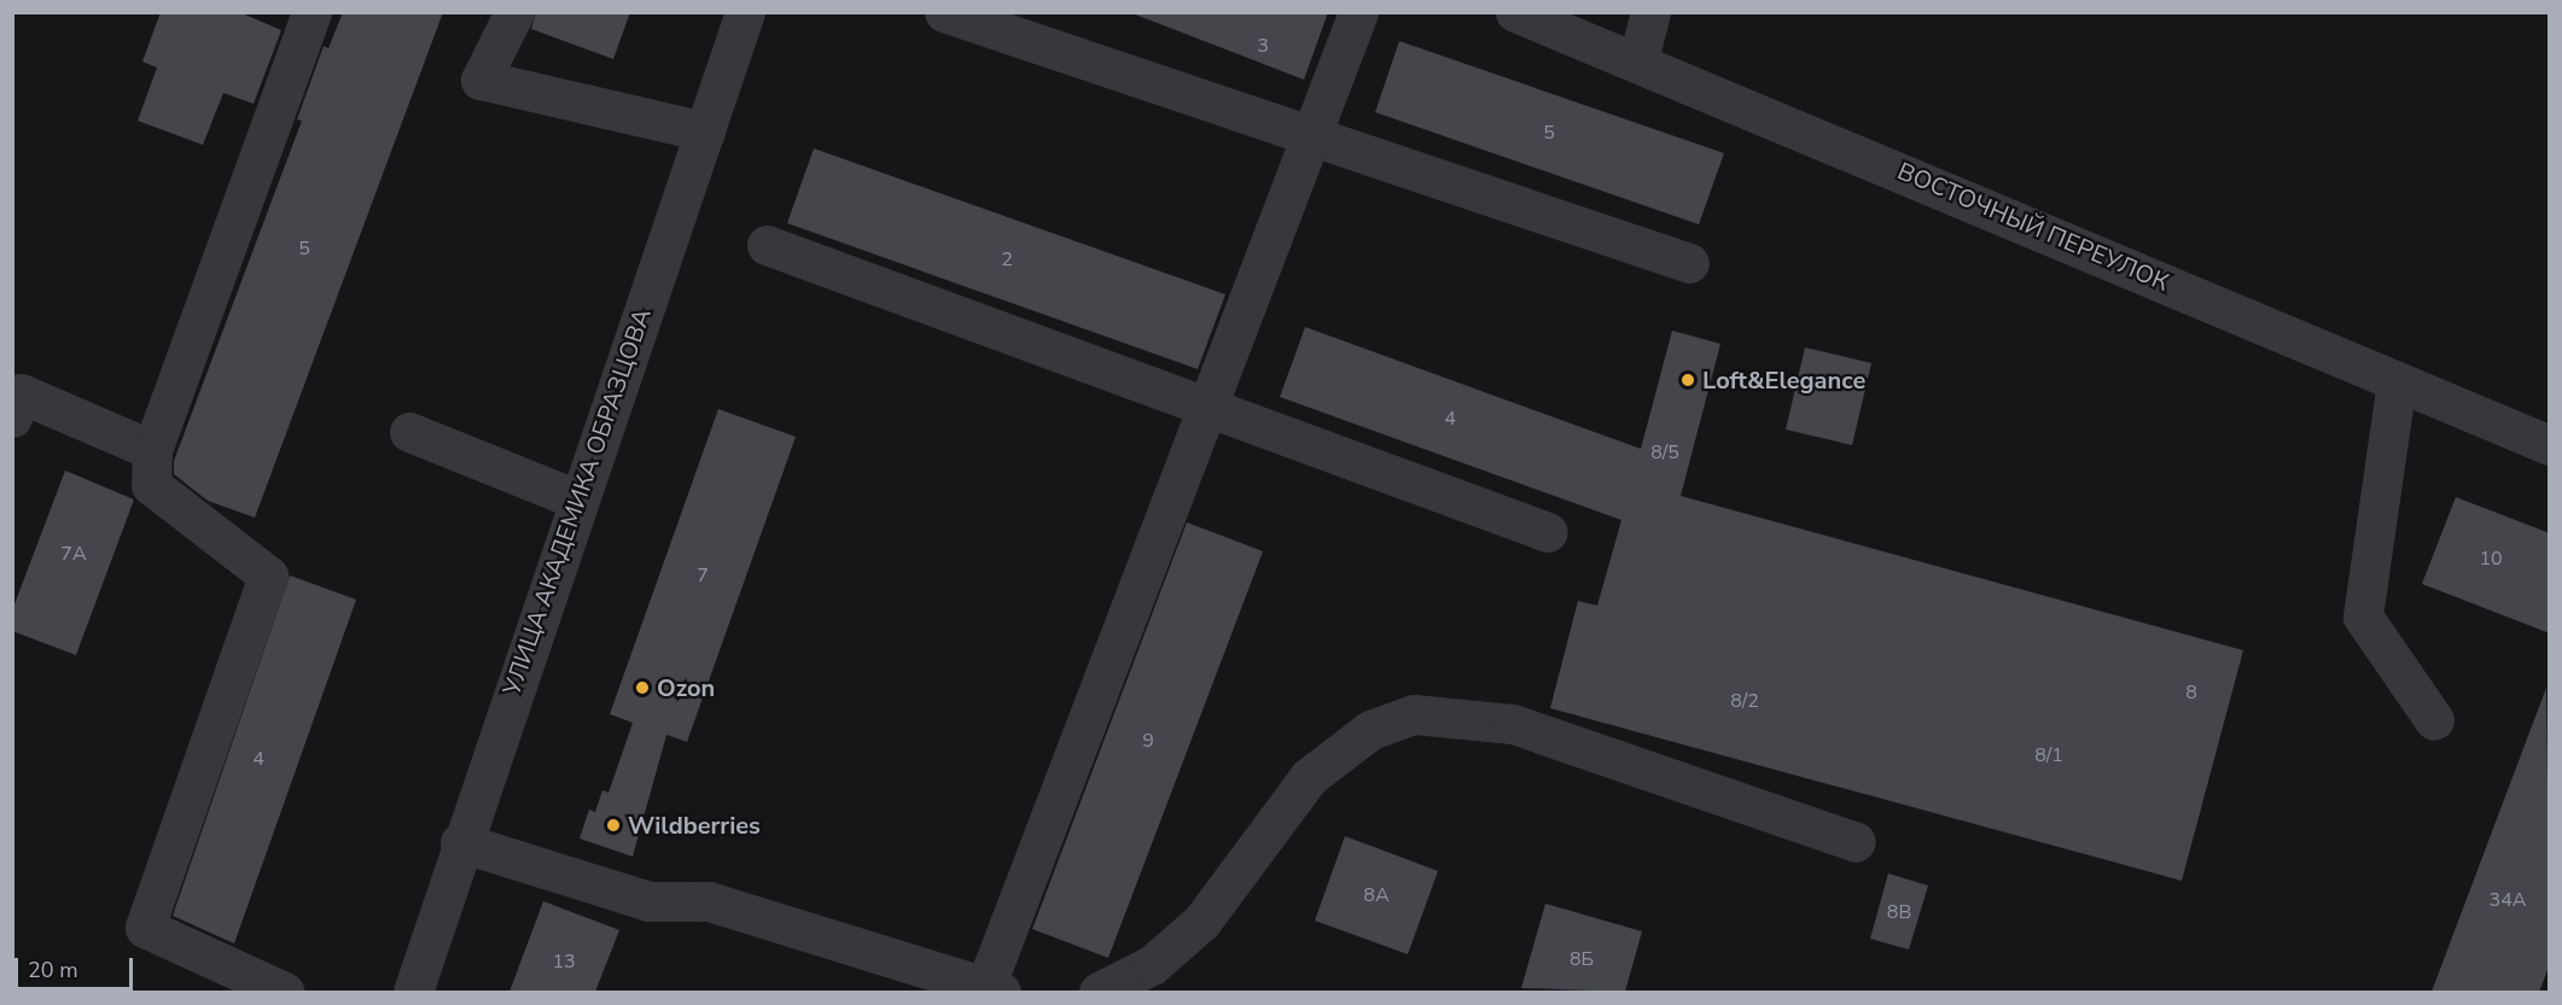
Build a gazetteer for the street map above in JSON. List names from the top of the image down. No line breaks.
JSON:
{"streets":{"street":["ВОСТОЧНЫЙ ПЕРЕУЛОК","УЛИЦА АКАДЕМИКА ОБРАЗЦОВА"]},"places":["Loft&Elegance","Ozon","Wildberries"],"house_numbers":["3","5","5","2","4","8/5","7А","10","7","8","8/2","9","8/1","4","8А","34А","8В","8Б","13"],"scale_bar":"20 m"}
